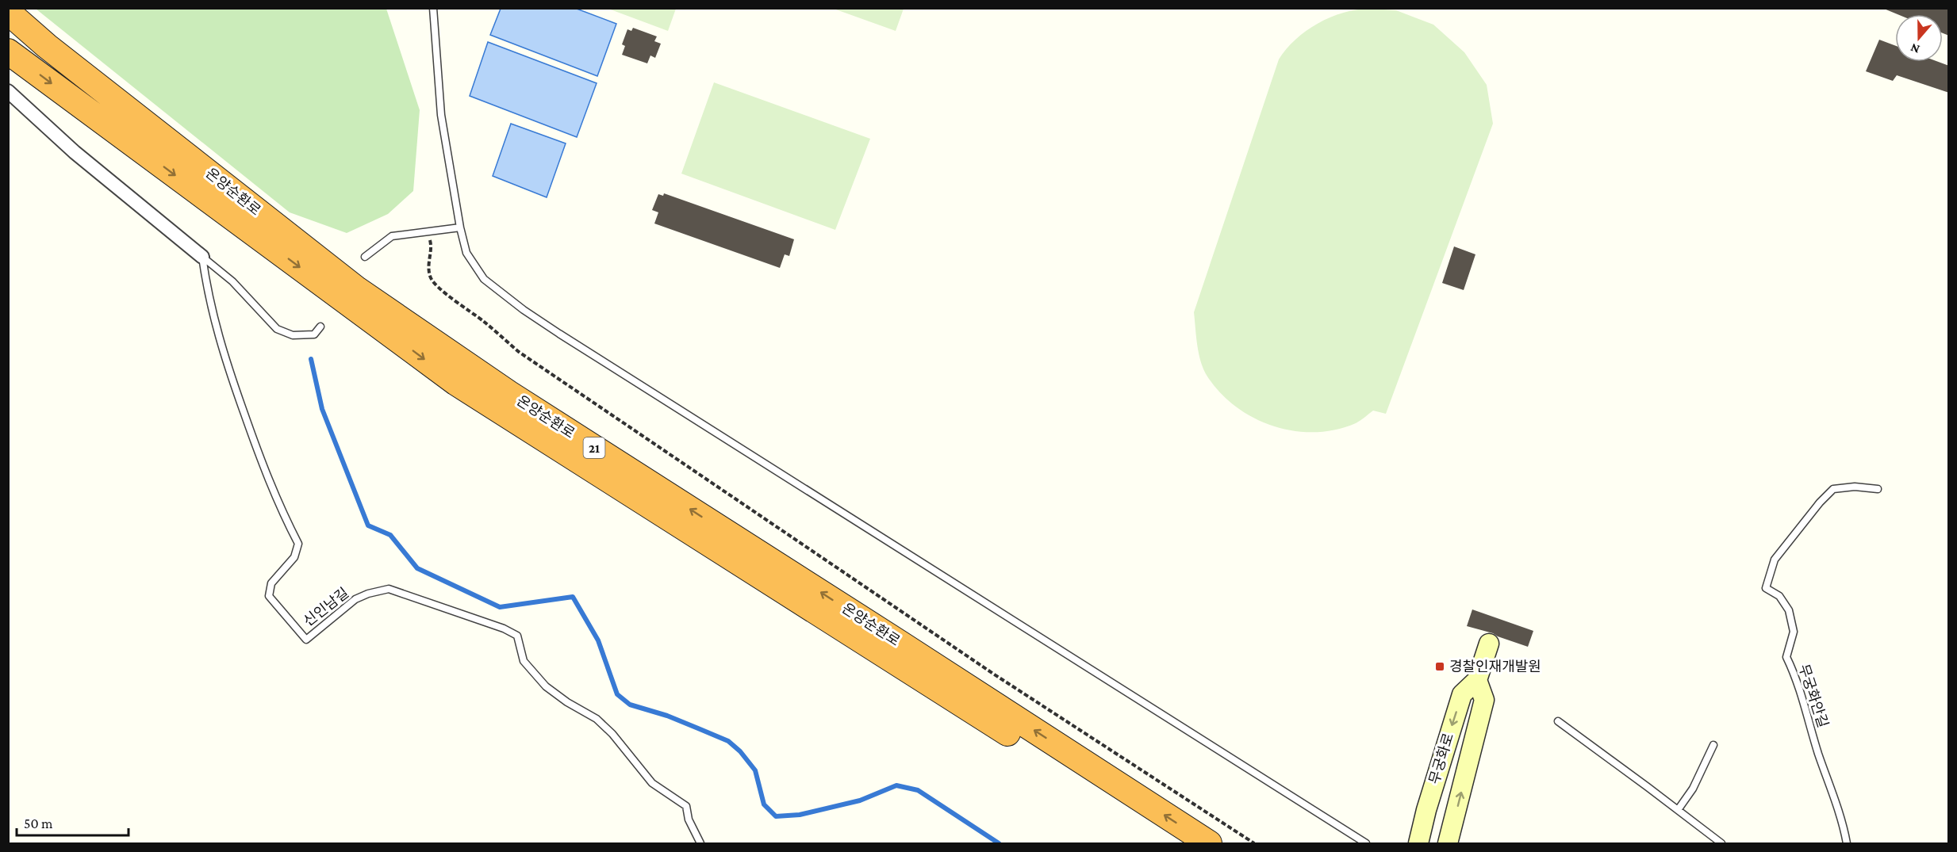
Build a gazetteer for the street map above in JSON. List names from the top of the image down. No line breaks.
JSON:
{"streets":{"highway":["온양순환로","21"],"street":["무궁화로"],"lane":["신인남길","무궁화안길"]},"places":{"transit":["경찰인재개발원"]},"scale_bar":"50 m","north":"bottom"}
